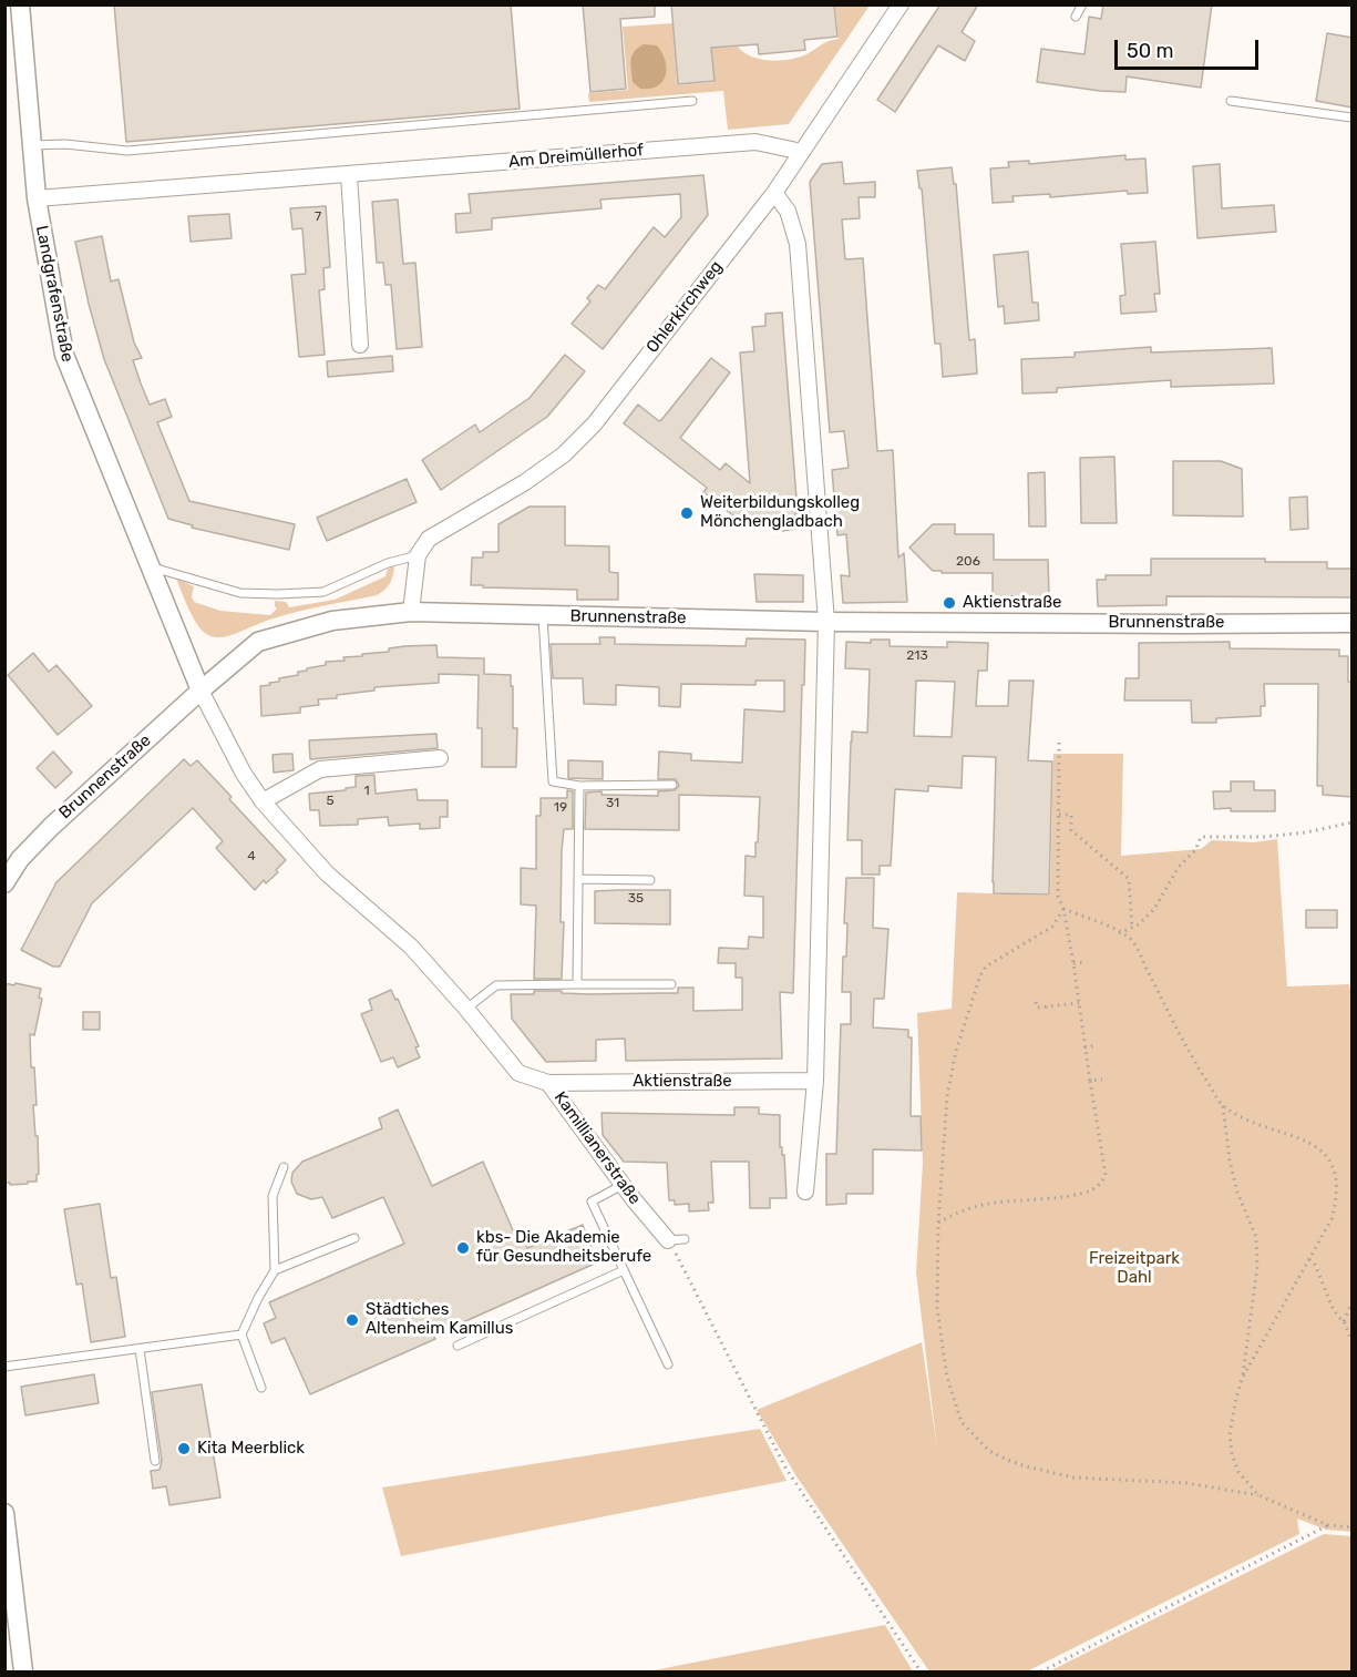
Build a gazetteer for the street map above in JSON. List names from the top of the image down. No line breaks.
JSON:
{"streets":{"street":["Am Dreimüllerhof","Landgrafenstraße","Ohlerkirchweg","Brunnenstraße","Aktienstraße","Kamillianerstraße"]},"crossings":[["Am Dreimüllerhof","Landgrafenstraße"],["Am Dreimüllerhof","Ohlerkirchweg"],["Landgrafenstraße","Brunnenstraße"],["Landgrafenstraße","Kamillianerstraße"],["Brunnenstraße","Kamillianerstraße"],["Aktienstraße","Kamillianerstraße"]],"parks":["Freizeitpark Dahl"],"places":["Weiterbildungskolleg Mönchengladbach","Aktienstraße","kbs- Die Akademie für Gesundheitsberufe","Städtiches Altenheim Kamillus","Kita Meerblick"],"house_numbers":["7","206","213","1","5","31","19","4","35"],"scale_bar":"50 m"}
